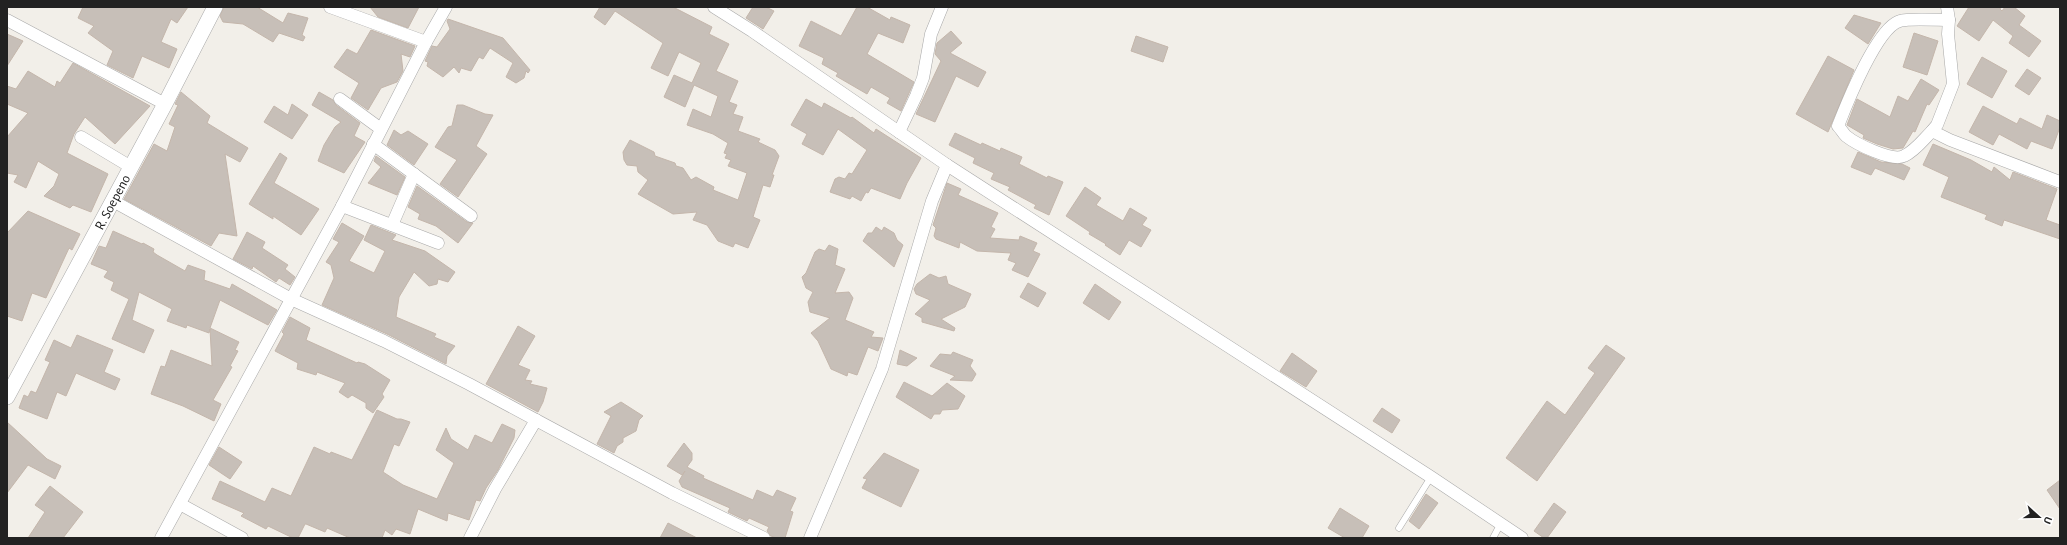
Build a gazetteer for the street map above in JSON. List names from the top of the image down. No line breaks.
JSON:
{"streets":{"street":["R. Soepeno"]},"north":"right"}
